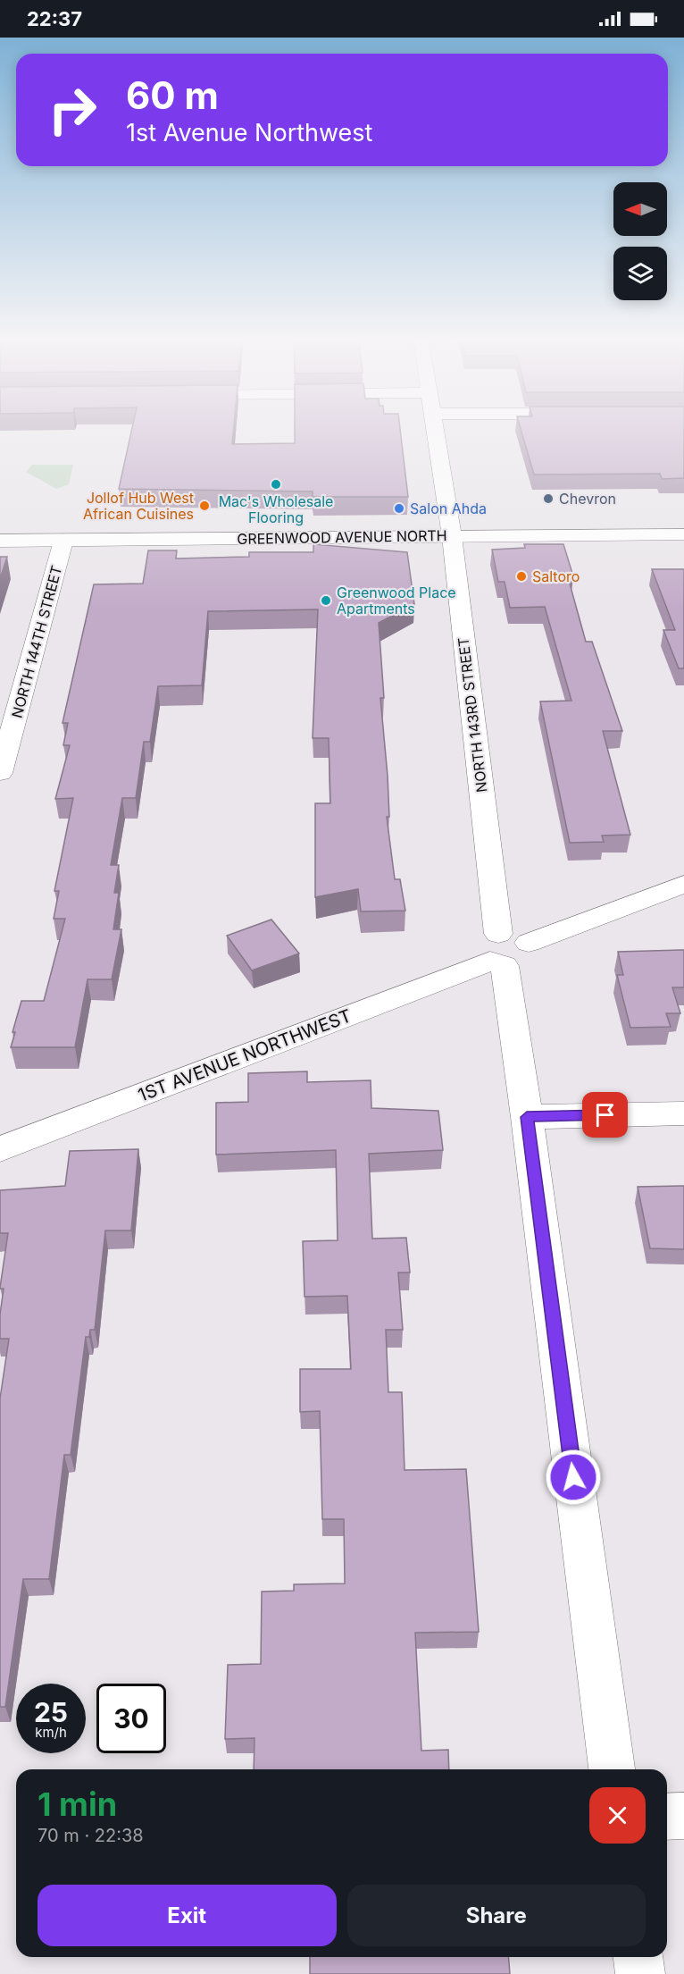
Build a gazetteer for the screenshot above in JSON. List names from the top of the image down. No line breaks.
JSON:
{"streets":{"street":["GREENWOOD AVENUE NORTH","NORTH 144TH STREET","NORTH 143RD STREET","1ST AVENUE NORTHWEST"]},"crossings":[["GREENWOOD AVENUE NORTH","NORTH 144TH STREET"],["GREENWOOD AVENUE NORTH","NORTH 143RD STREET"],["NORTH 143RD STREET","1ST AVENUE NORTHWEST"]],"places":["Mac's Wholesale Flooring","Chevron","Jollof Hub West African Cuisines","Salon Ahda","Saltoro","Greenwood Place Apartments"],"north":"left","page":{"status":"22:37","turn":["60 m","1st Avenue Northwest"],"speed":"25 km/h","limit":"30","heading":["1 min","70 m · 22:38"],"buttons":["Exit","Share"]}}
